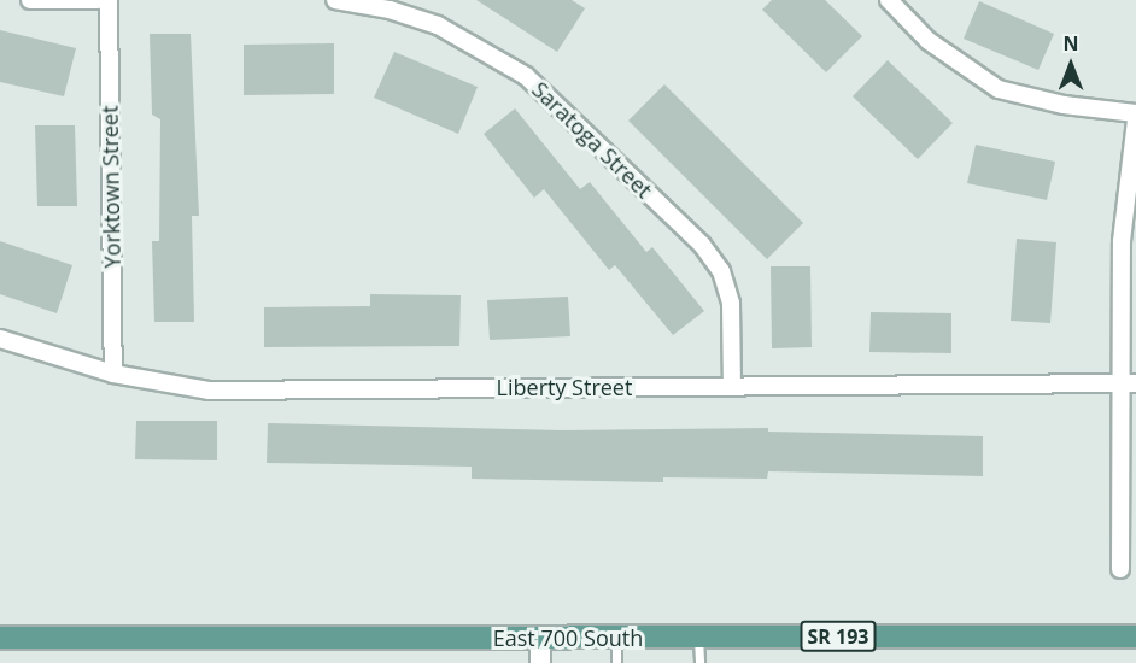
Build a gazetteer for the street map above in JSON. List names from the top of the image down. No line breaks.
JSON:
{"streets":{"main road":["SR 193","East 700 South"],"street":["Saratoga Street","Yorktown Street","Liberty Street"]},"crossings":[["Saratoga Street","Liberty Street"],["Yorktown Street","Liberty Street"]],"north":"top"}
